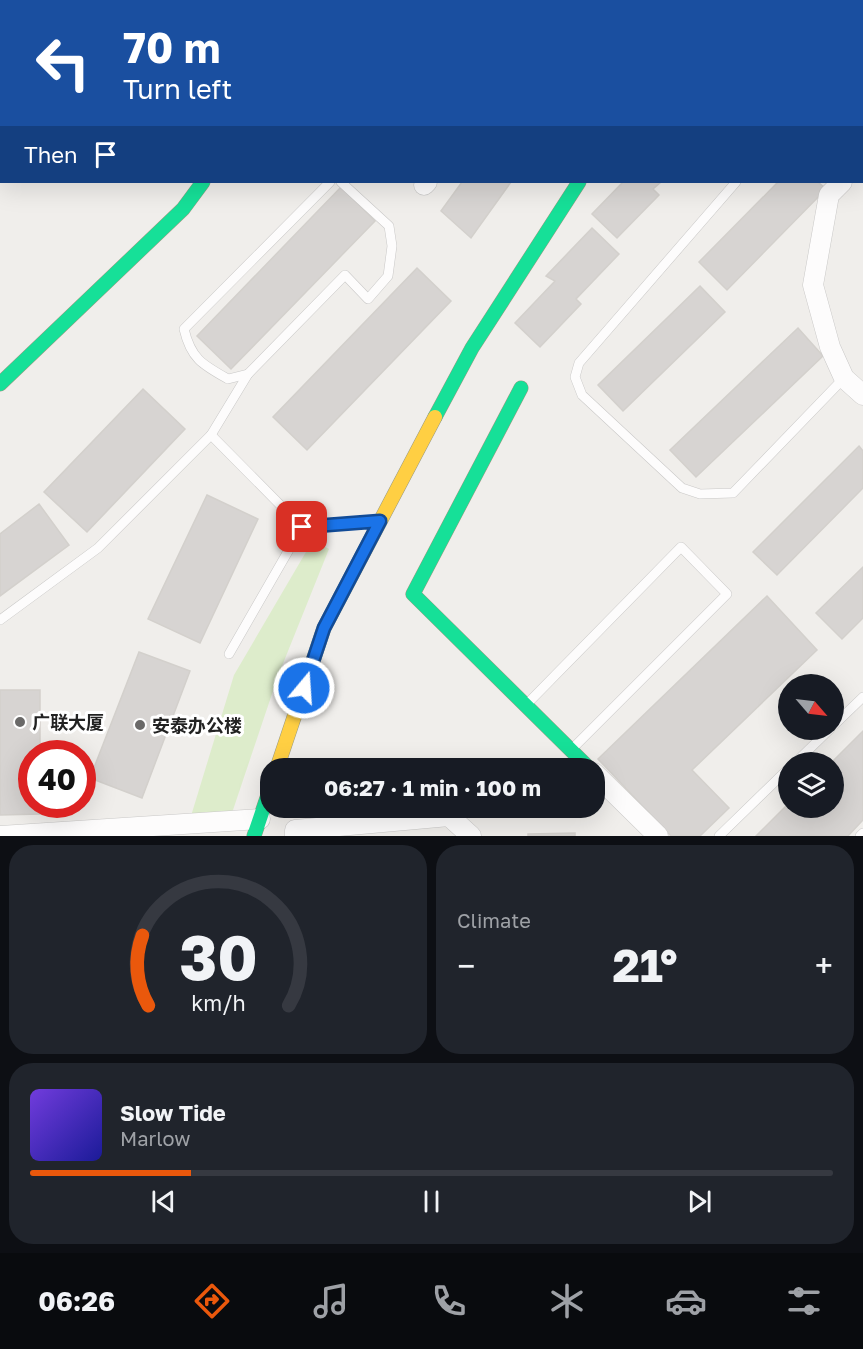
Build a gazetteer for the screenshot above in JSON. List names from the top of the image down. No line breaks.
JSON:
{"places":["广联大厦","安泰办公楼"],"north":"bottom right","page":{"turn":["70 m","Turn left"],"then":"Then","limit":"40","trip":"06:27 · 1 min · 100 m","tile":"Climate","heat":["−","21°","+"],"song":["Slow Tide","Marlow"],"tabs":"06:26","gauge":["30","km/h"]}}
